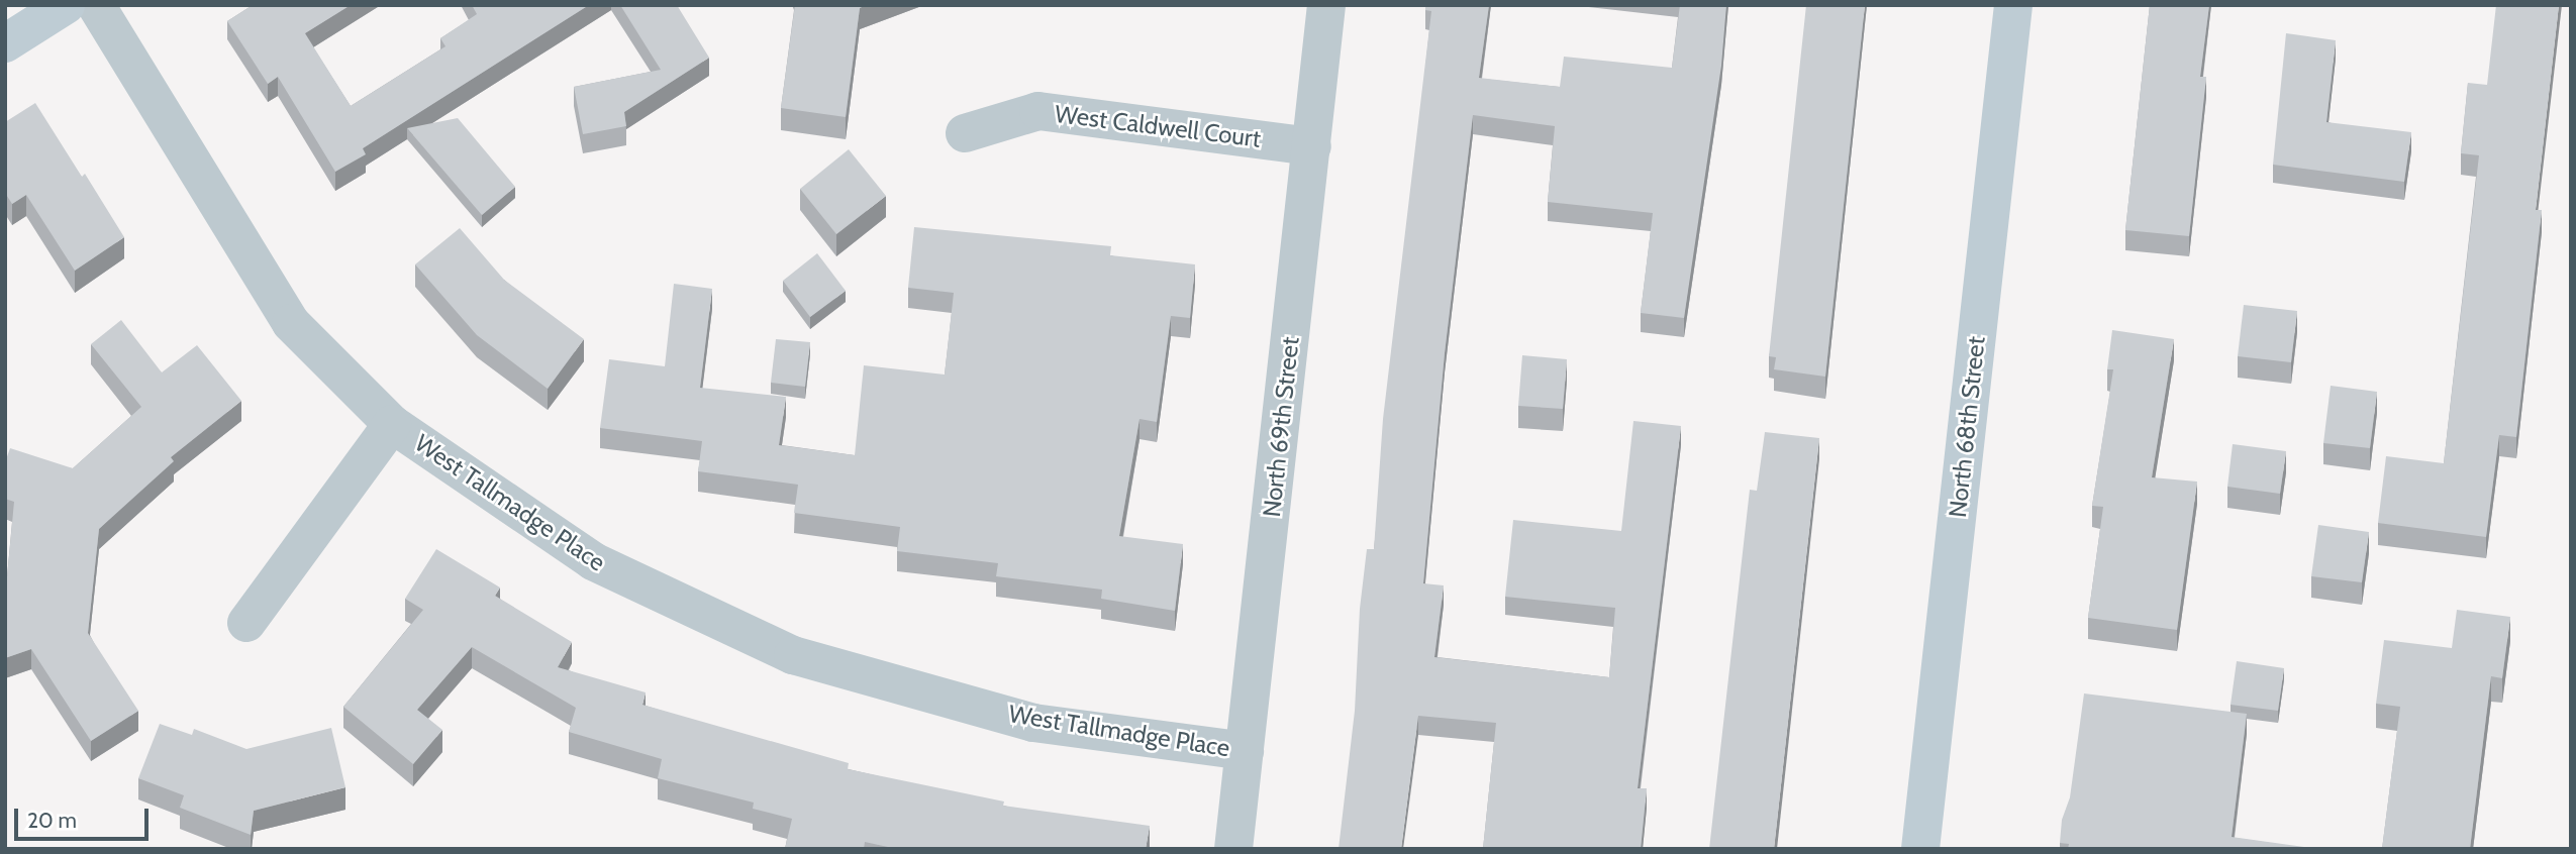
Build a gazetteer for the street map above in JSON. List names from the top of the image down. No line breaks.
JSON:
{"streets":{"street":["West Caldwell Court","North 69th Street","North 68th Street","West Tallmadge Place"]},"crossings":[["West Caldwell Court","North 69th Street"],["North 69th Street","West Tallmadge Place"]],"scale_bar":"20 m"}
